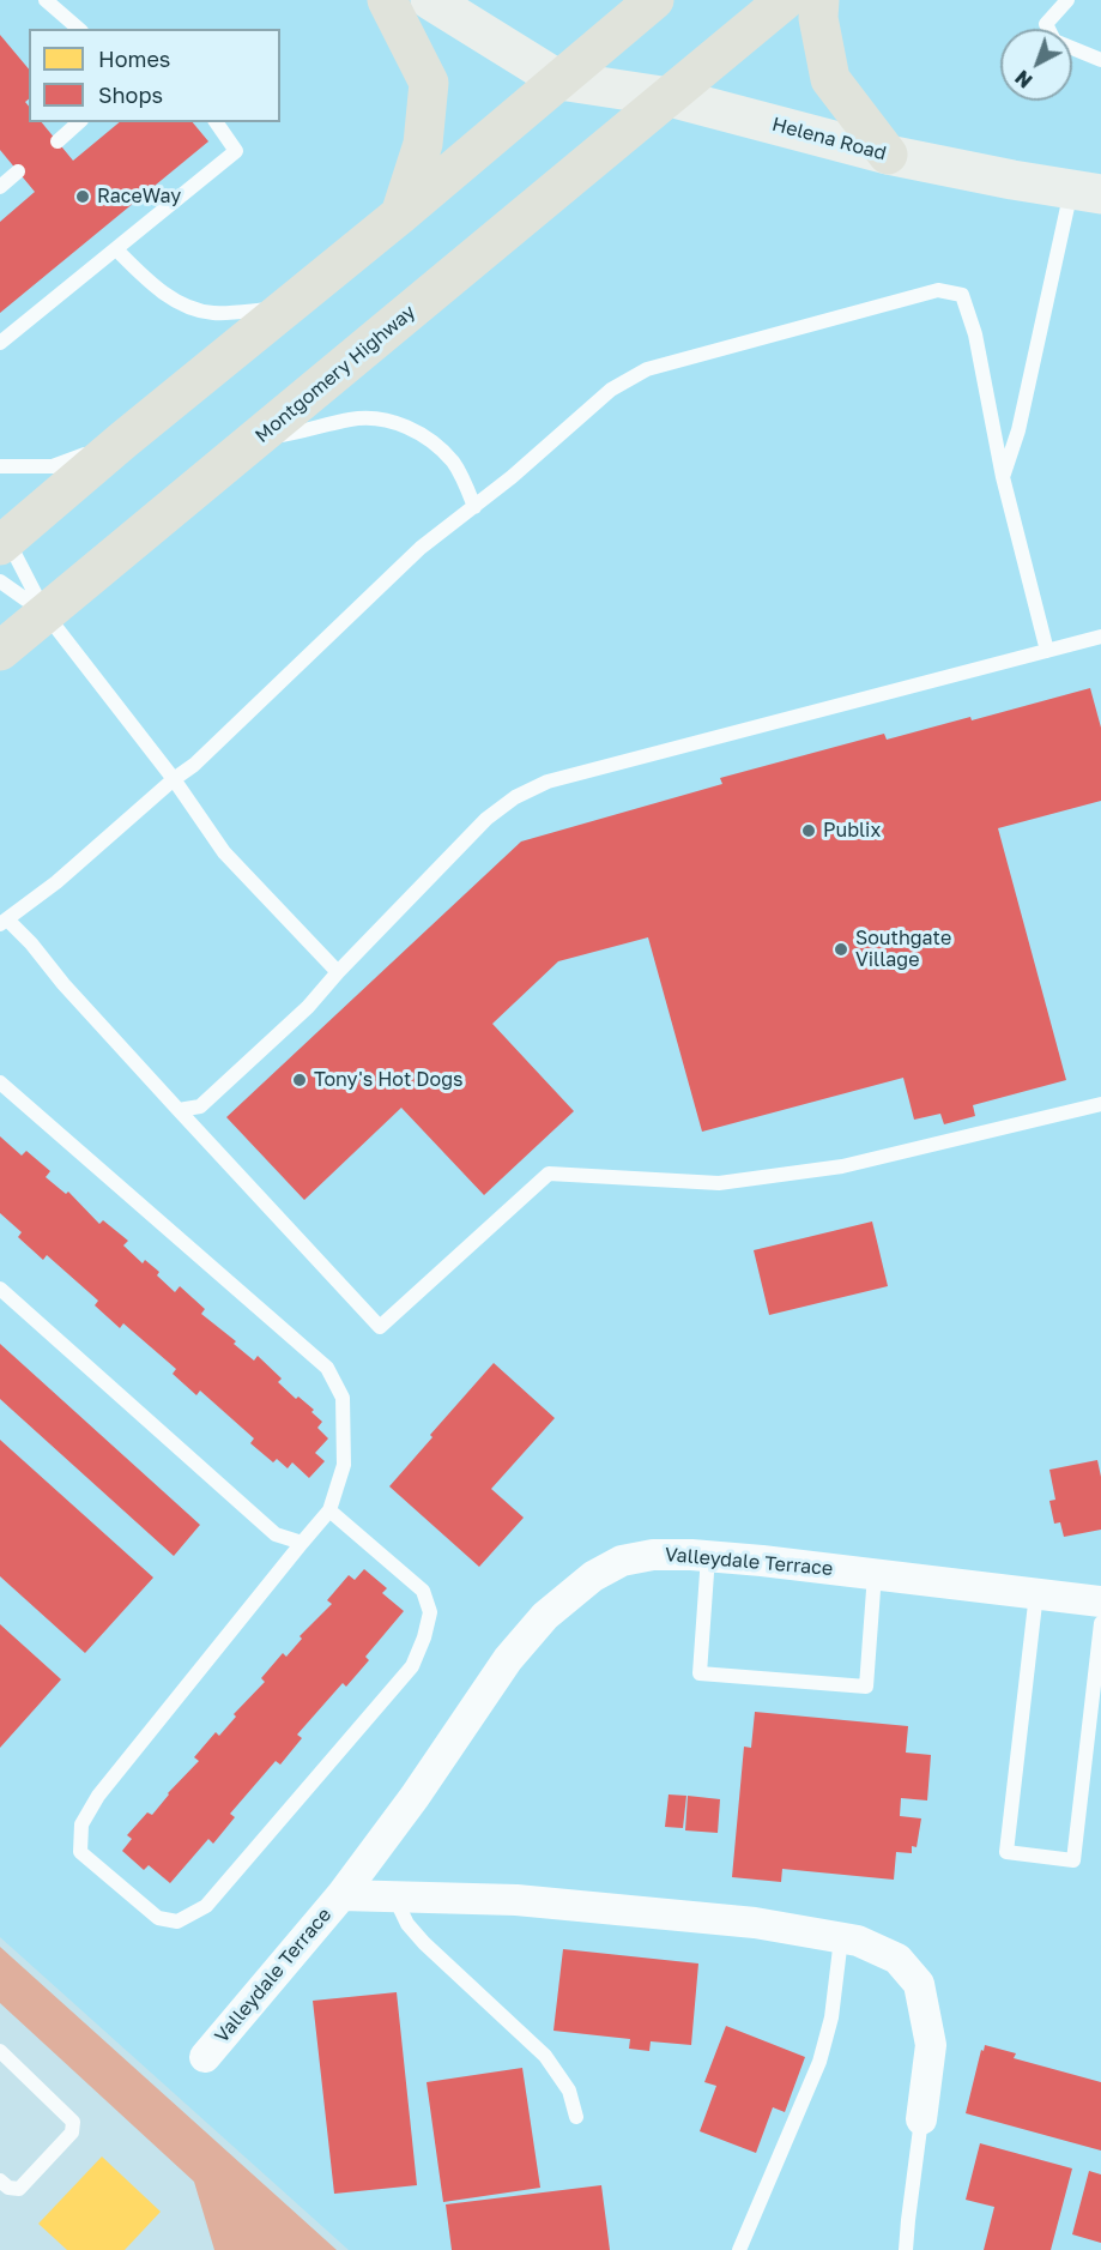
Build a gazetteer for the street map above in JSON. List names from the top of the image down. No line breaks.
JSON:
{"streets":{"main road":["Helena Road","Montgomery Highway"],"street":["Valleydale Terrace"]},"crossings":[["Helena Road","Montgomery Highway"]],"places":["RaceWay","Publix","Southgate Village","Tony's Hot Dogs"],"legend":["Homes","Shops"],"north":"bottom left"}
